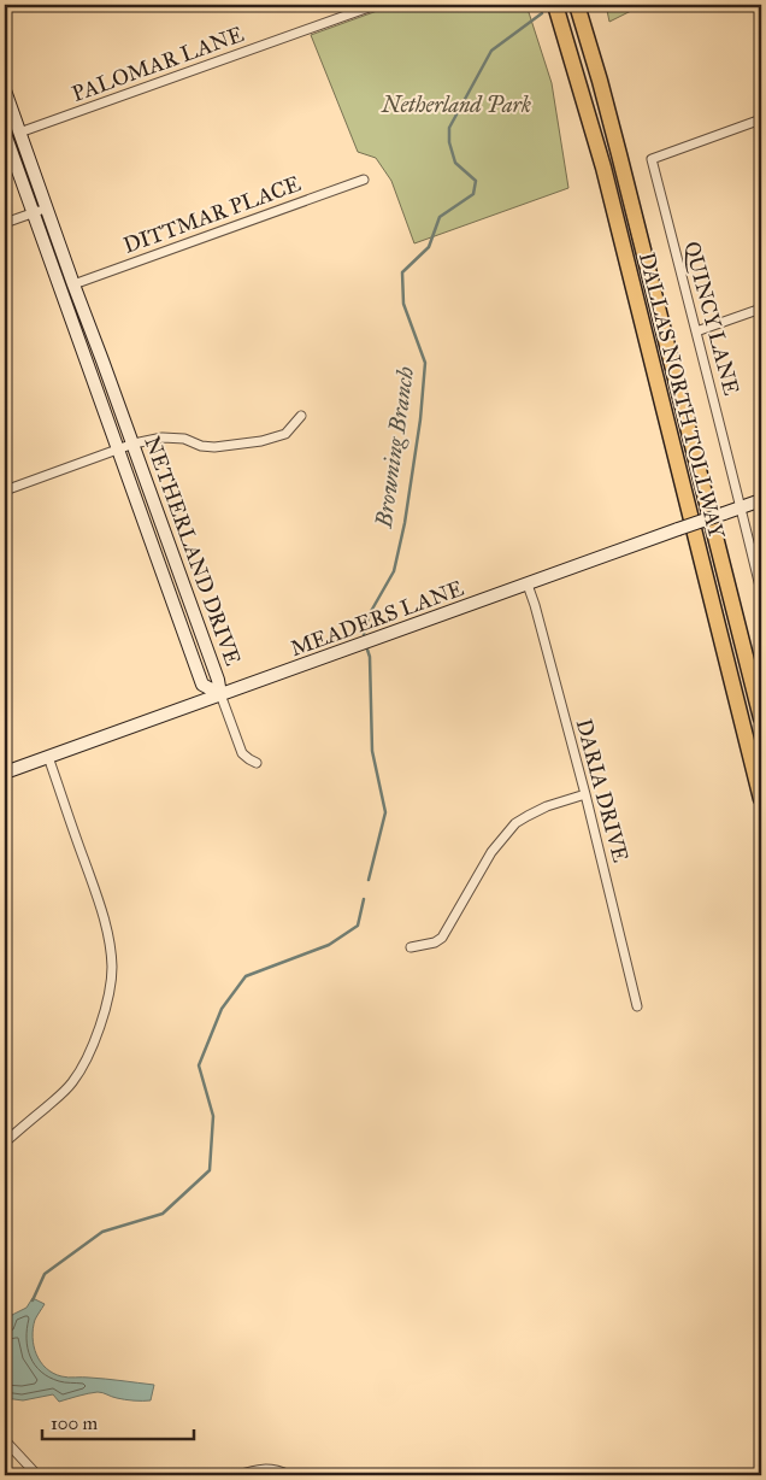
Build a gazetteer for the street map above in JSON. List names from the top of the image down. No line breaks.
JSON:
{"streets":{"highway":["DALLAS NORTH TOLLWAY"],"street":["PALOMAR LANE","DITTMAR PLACE","QUINCY LANE","NETHERLAND DRIVE","MEADERS LANE","DARIA DRIVE"]},"crossings":[["PALOMAR LANE","NETHERLAND DRIVE"],["DITTMAR PLACE","NETHERLAND DRIVE"],["QUINCY LANE","MEADERS LANE"],["NETHERLAND DRIVE","MEADERS LANE"],["MEADERS LANE","DARIA DRIVE"]],"water":["Browning Branch"],"parks":["Netherland Park"],"scale_bar":"100 m"}
